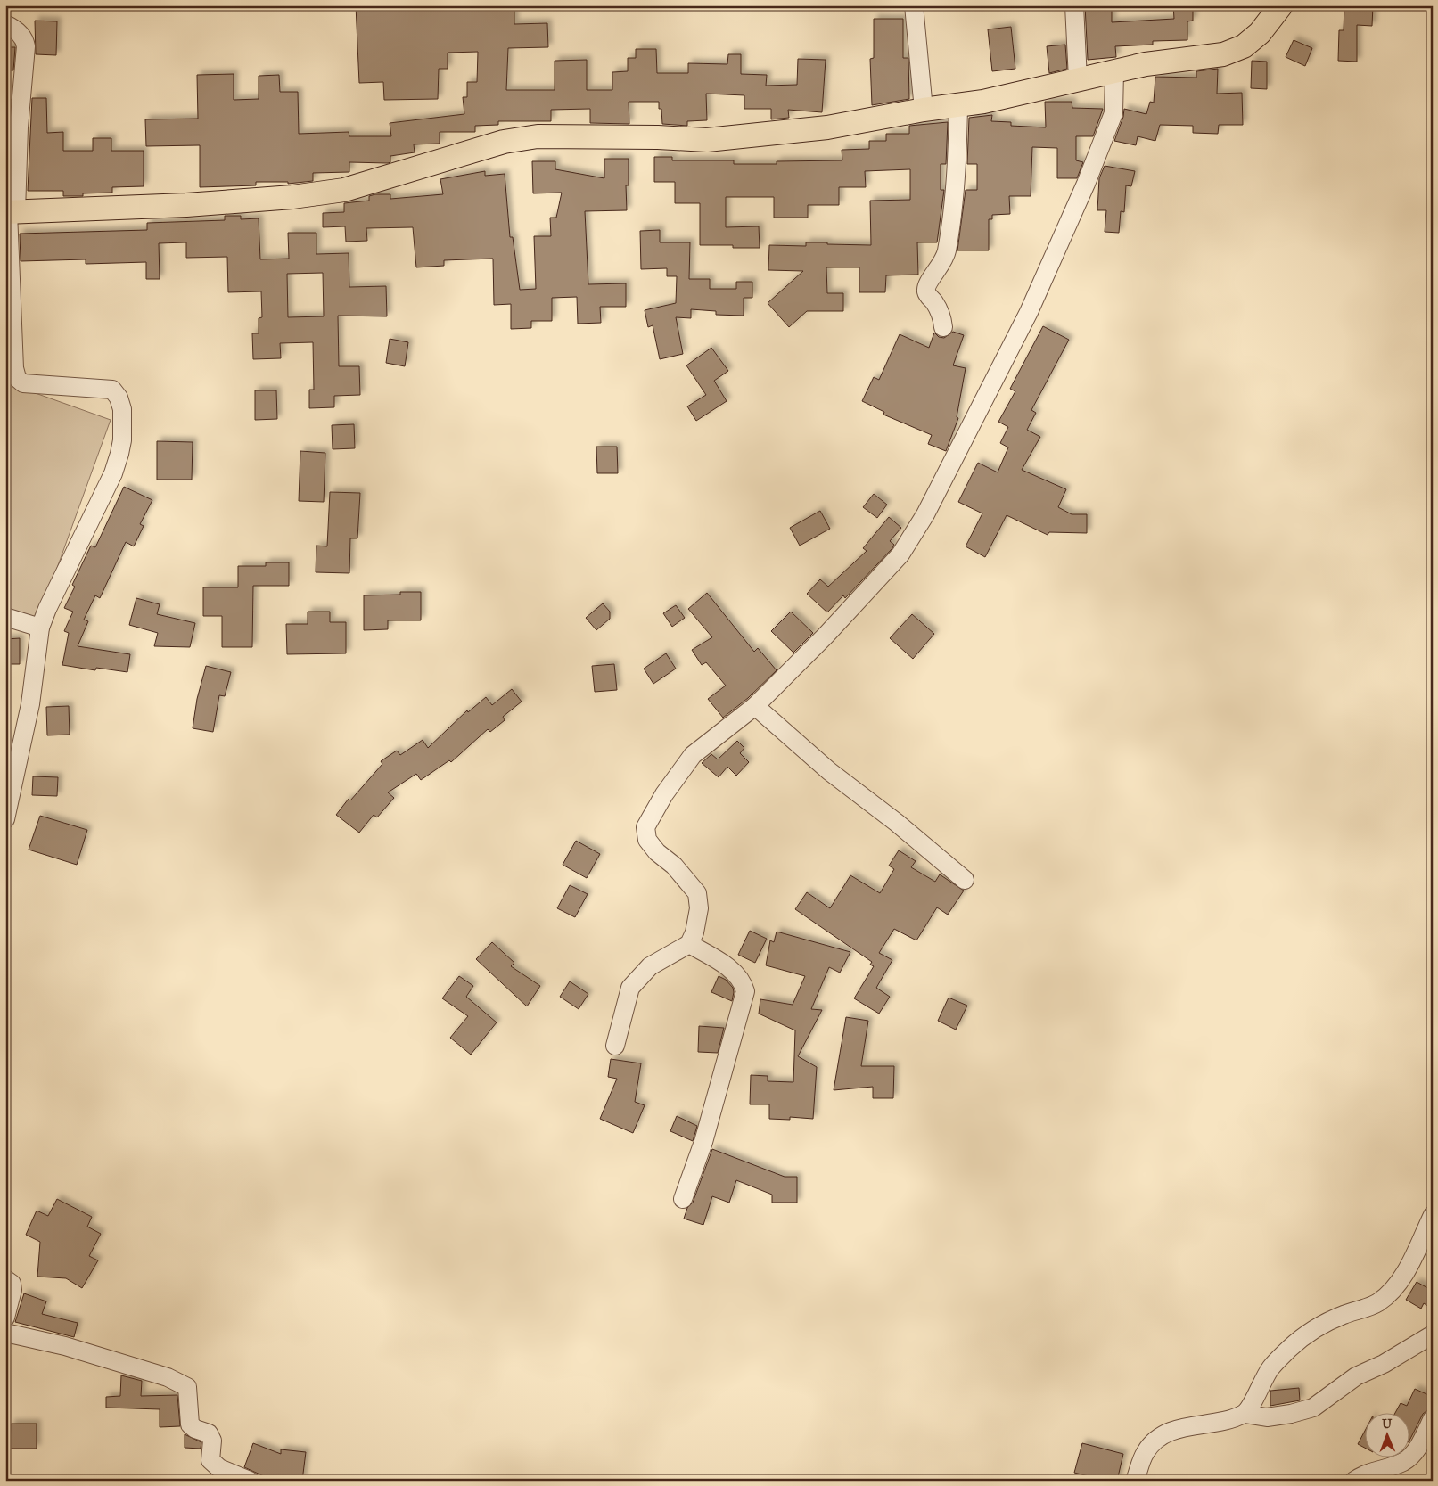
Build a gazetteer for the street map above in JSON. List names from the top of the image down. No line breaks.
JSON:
{"north":"top"}
